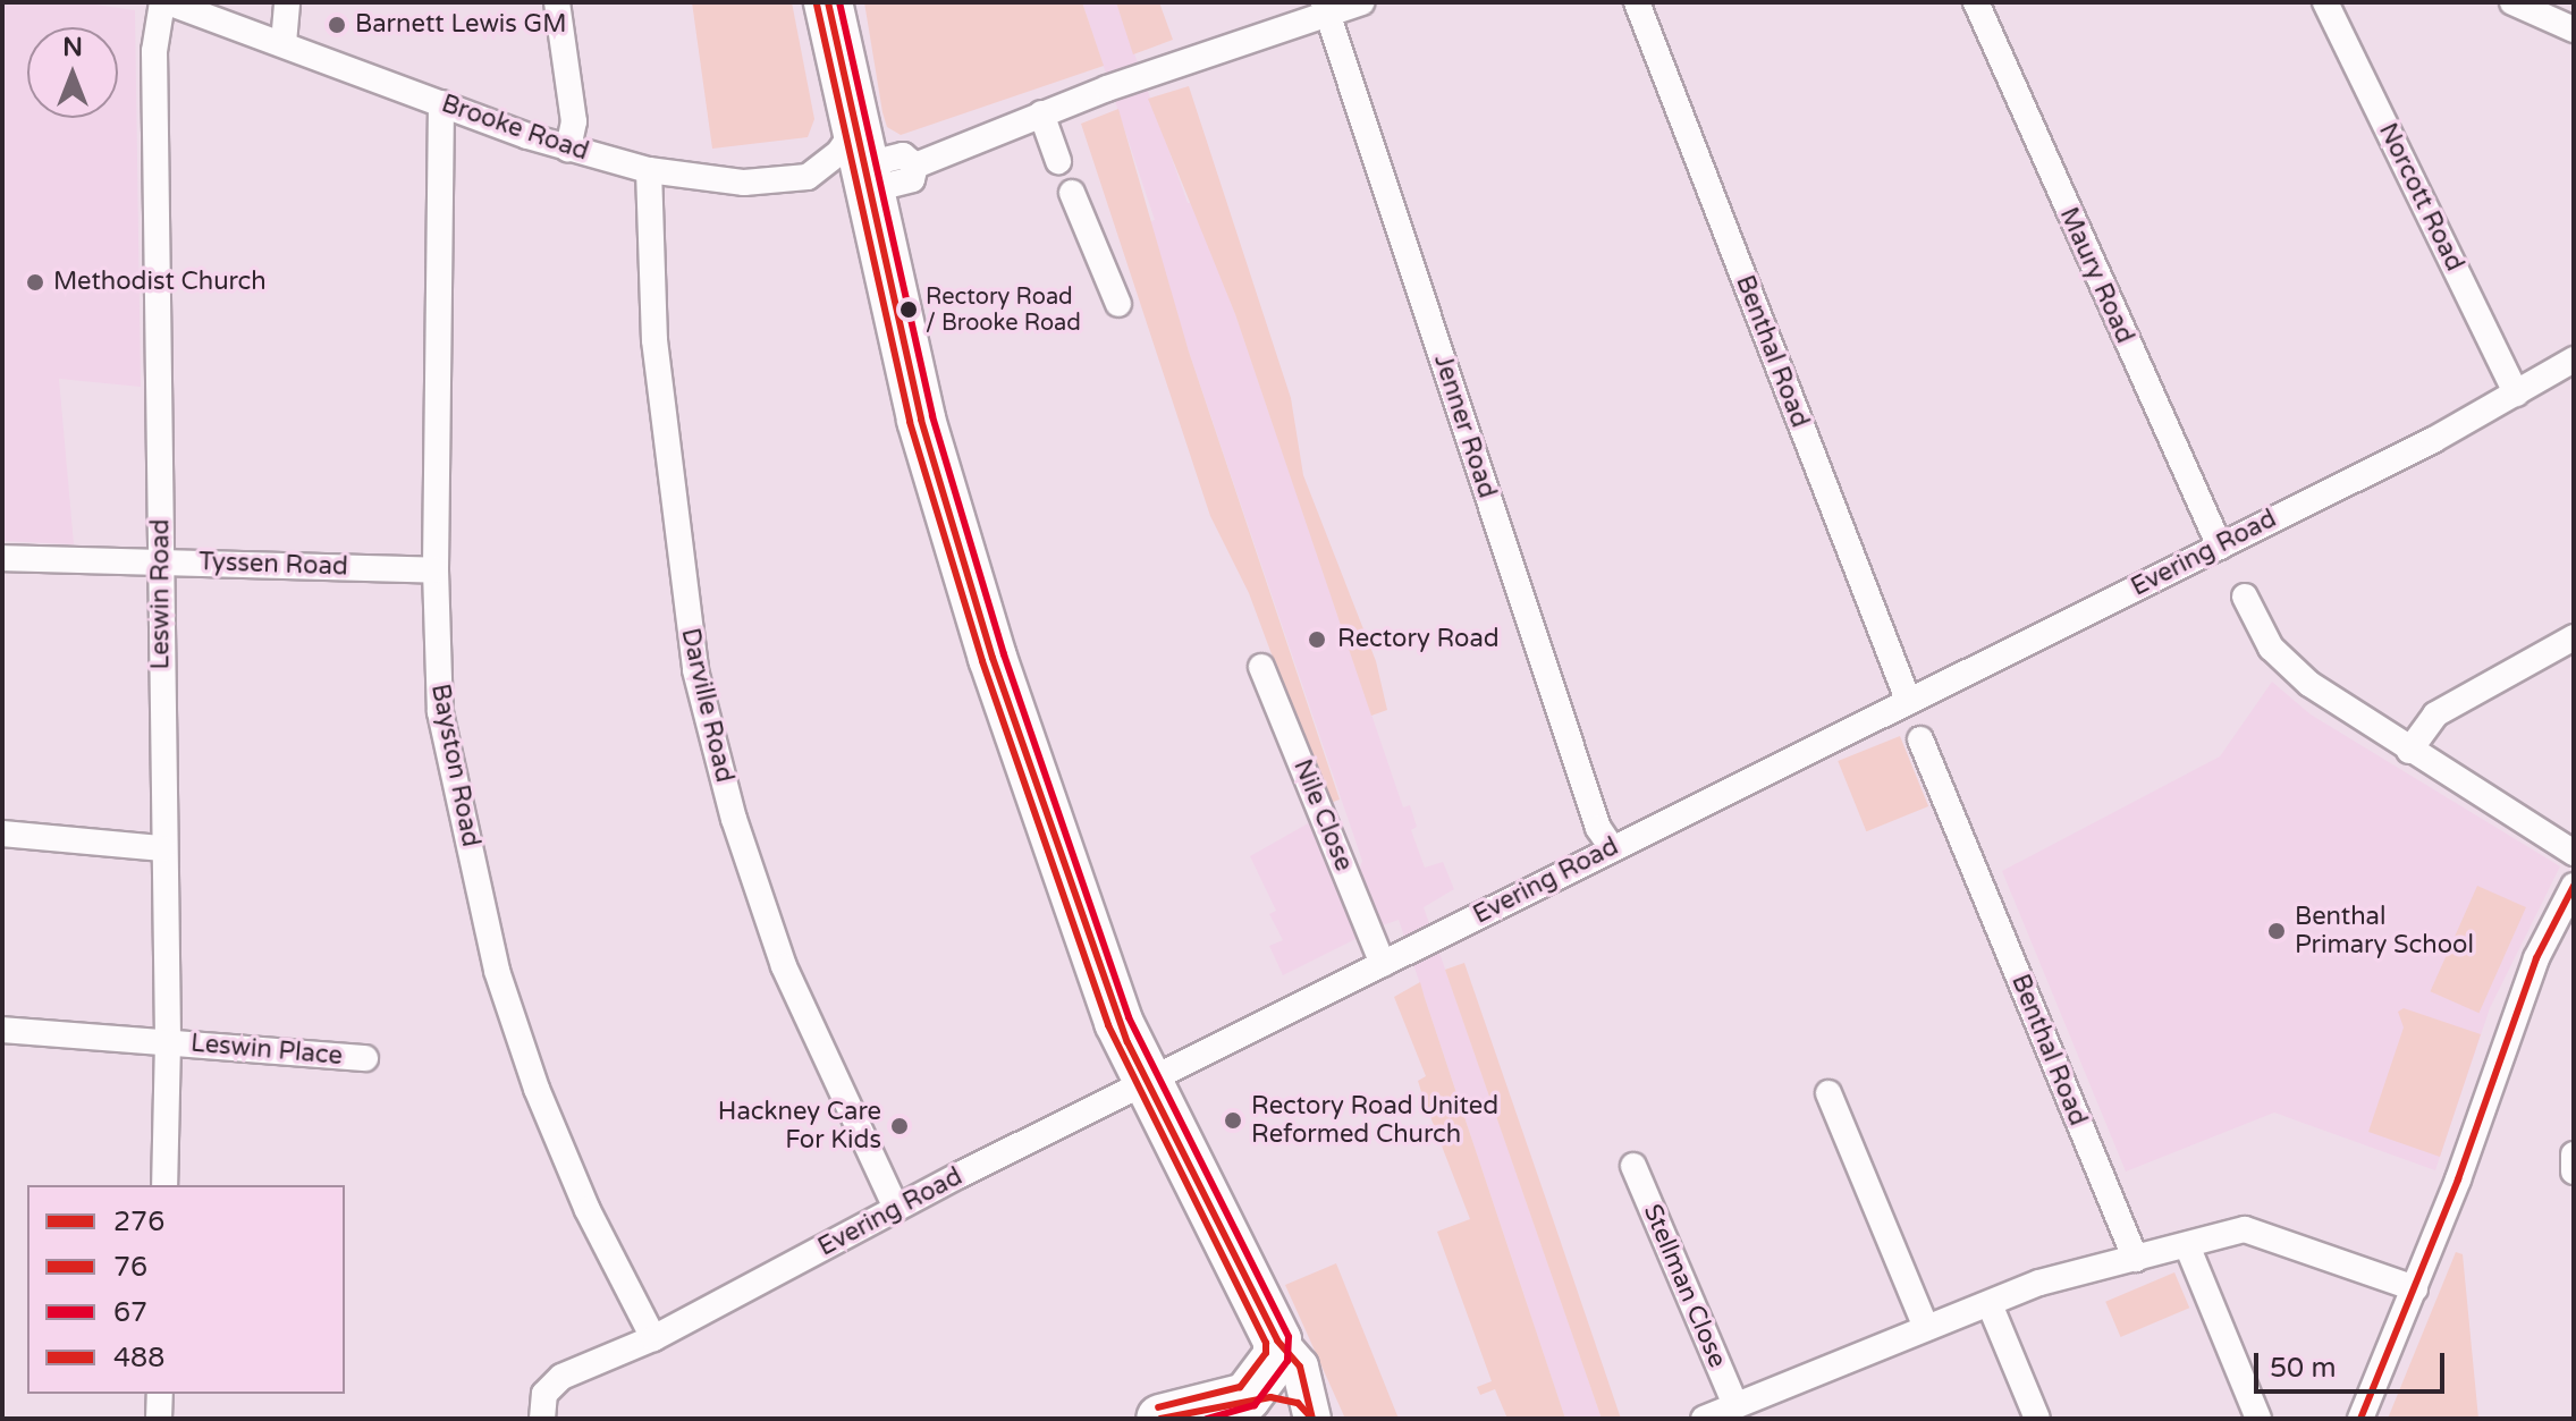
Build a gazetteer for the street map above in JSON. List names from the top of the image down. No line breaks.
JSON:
{"streets":{"street":["Brooke Road","Norcott Road","Maury Road","Benthal Road","Jenner Road","Evering Road","Tyssen Road","Leswin Road","Darville Road","Bayston Road","Nile Close","Leswin Place","Stellman Close"]},"crossings":[["Brooke Road","Leswin Road"],["Brooke Road","Darville Road"],["Brooke Road","Bayston Road"],["Norcott Road","Evering Road"],["Maury Road","Evering Road"],["Benthal Road","Evering Road"],["Jenner Road","Evering Road"],["Evering Road","Darville Road"],["Evering Road","Bayston Road"],["Evering Road","Nile Close"],["Tyssen Road","Leswin Road"],["Tyssen Road","Bayston Road"],["Leswin Road","Leswin Place"]],"places":["Barnett Lewis GM","Methodist Church","Rectory Road / Brooke Road","Rectory Road","Benthal Primary School","Rectory Road United Reformed Church","Hackney Care For Kids"],"lines":["transit line 276","transit line 67","transit line 76","transit line 488"],"legend":["276","76","67","488"],"scale_bar":"50 m","north":"top"}
